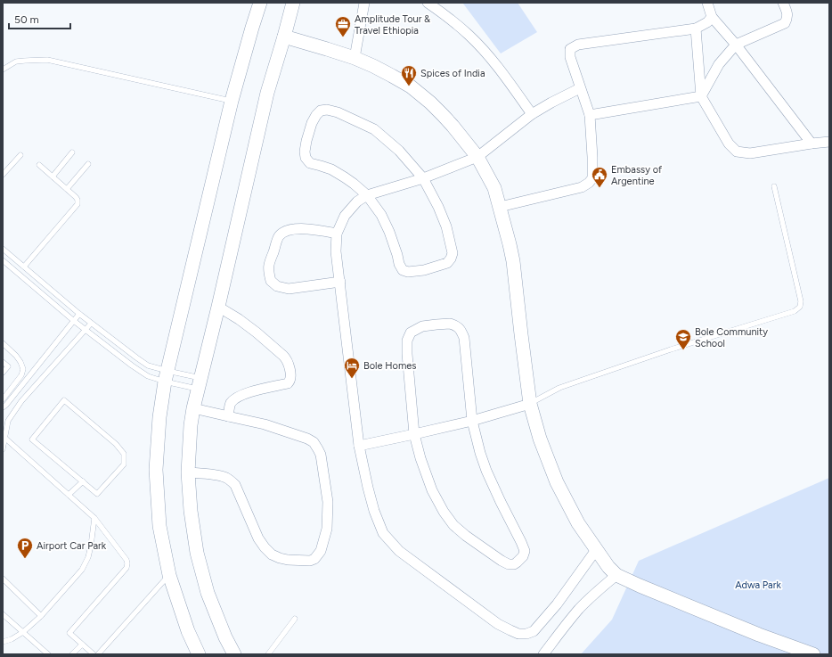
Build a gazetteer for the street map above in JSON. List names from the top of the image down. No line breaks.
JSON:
{"parks":["Adwa Park"],"places":{"office":["Amplitude Tour & Travel Ethiopia"],"restaurant":["Spices of India"],"public building":["Embassy of Argentine"],"school or university":["Bole Community School"],"hotel":["Bole Homes"],"parking":["Airport Car Park"]},"scale_bar":"50 m"}
